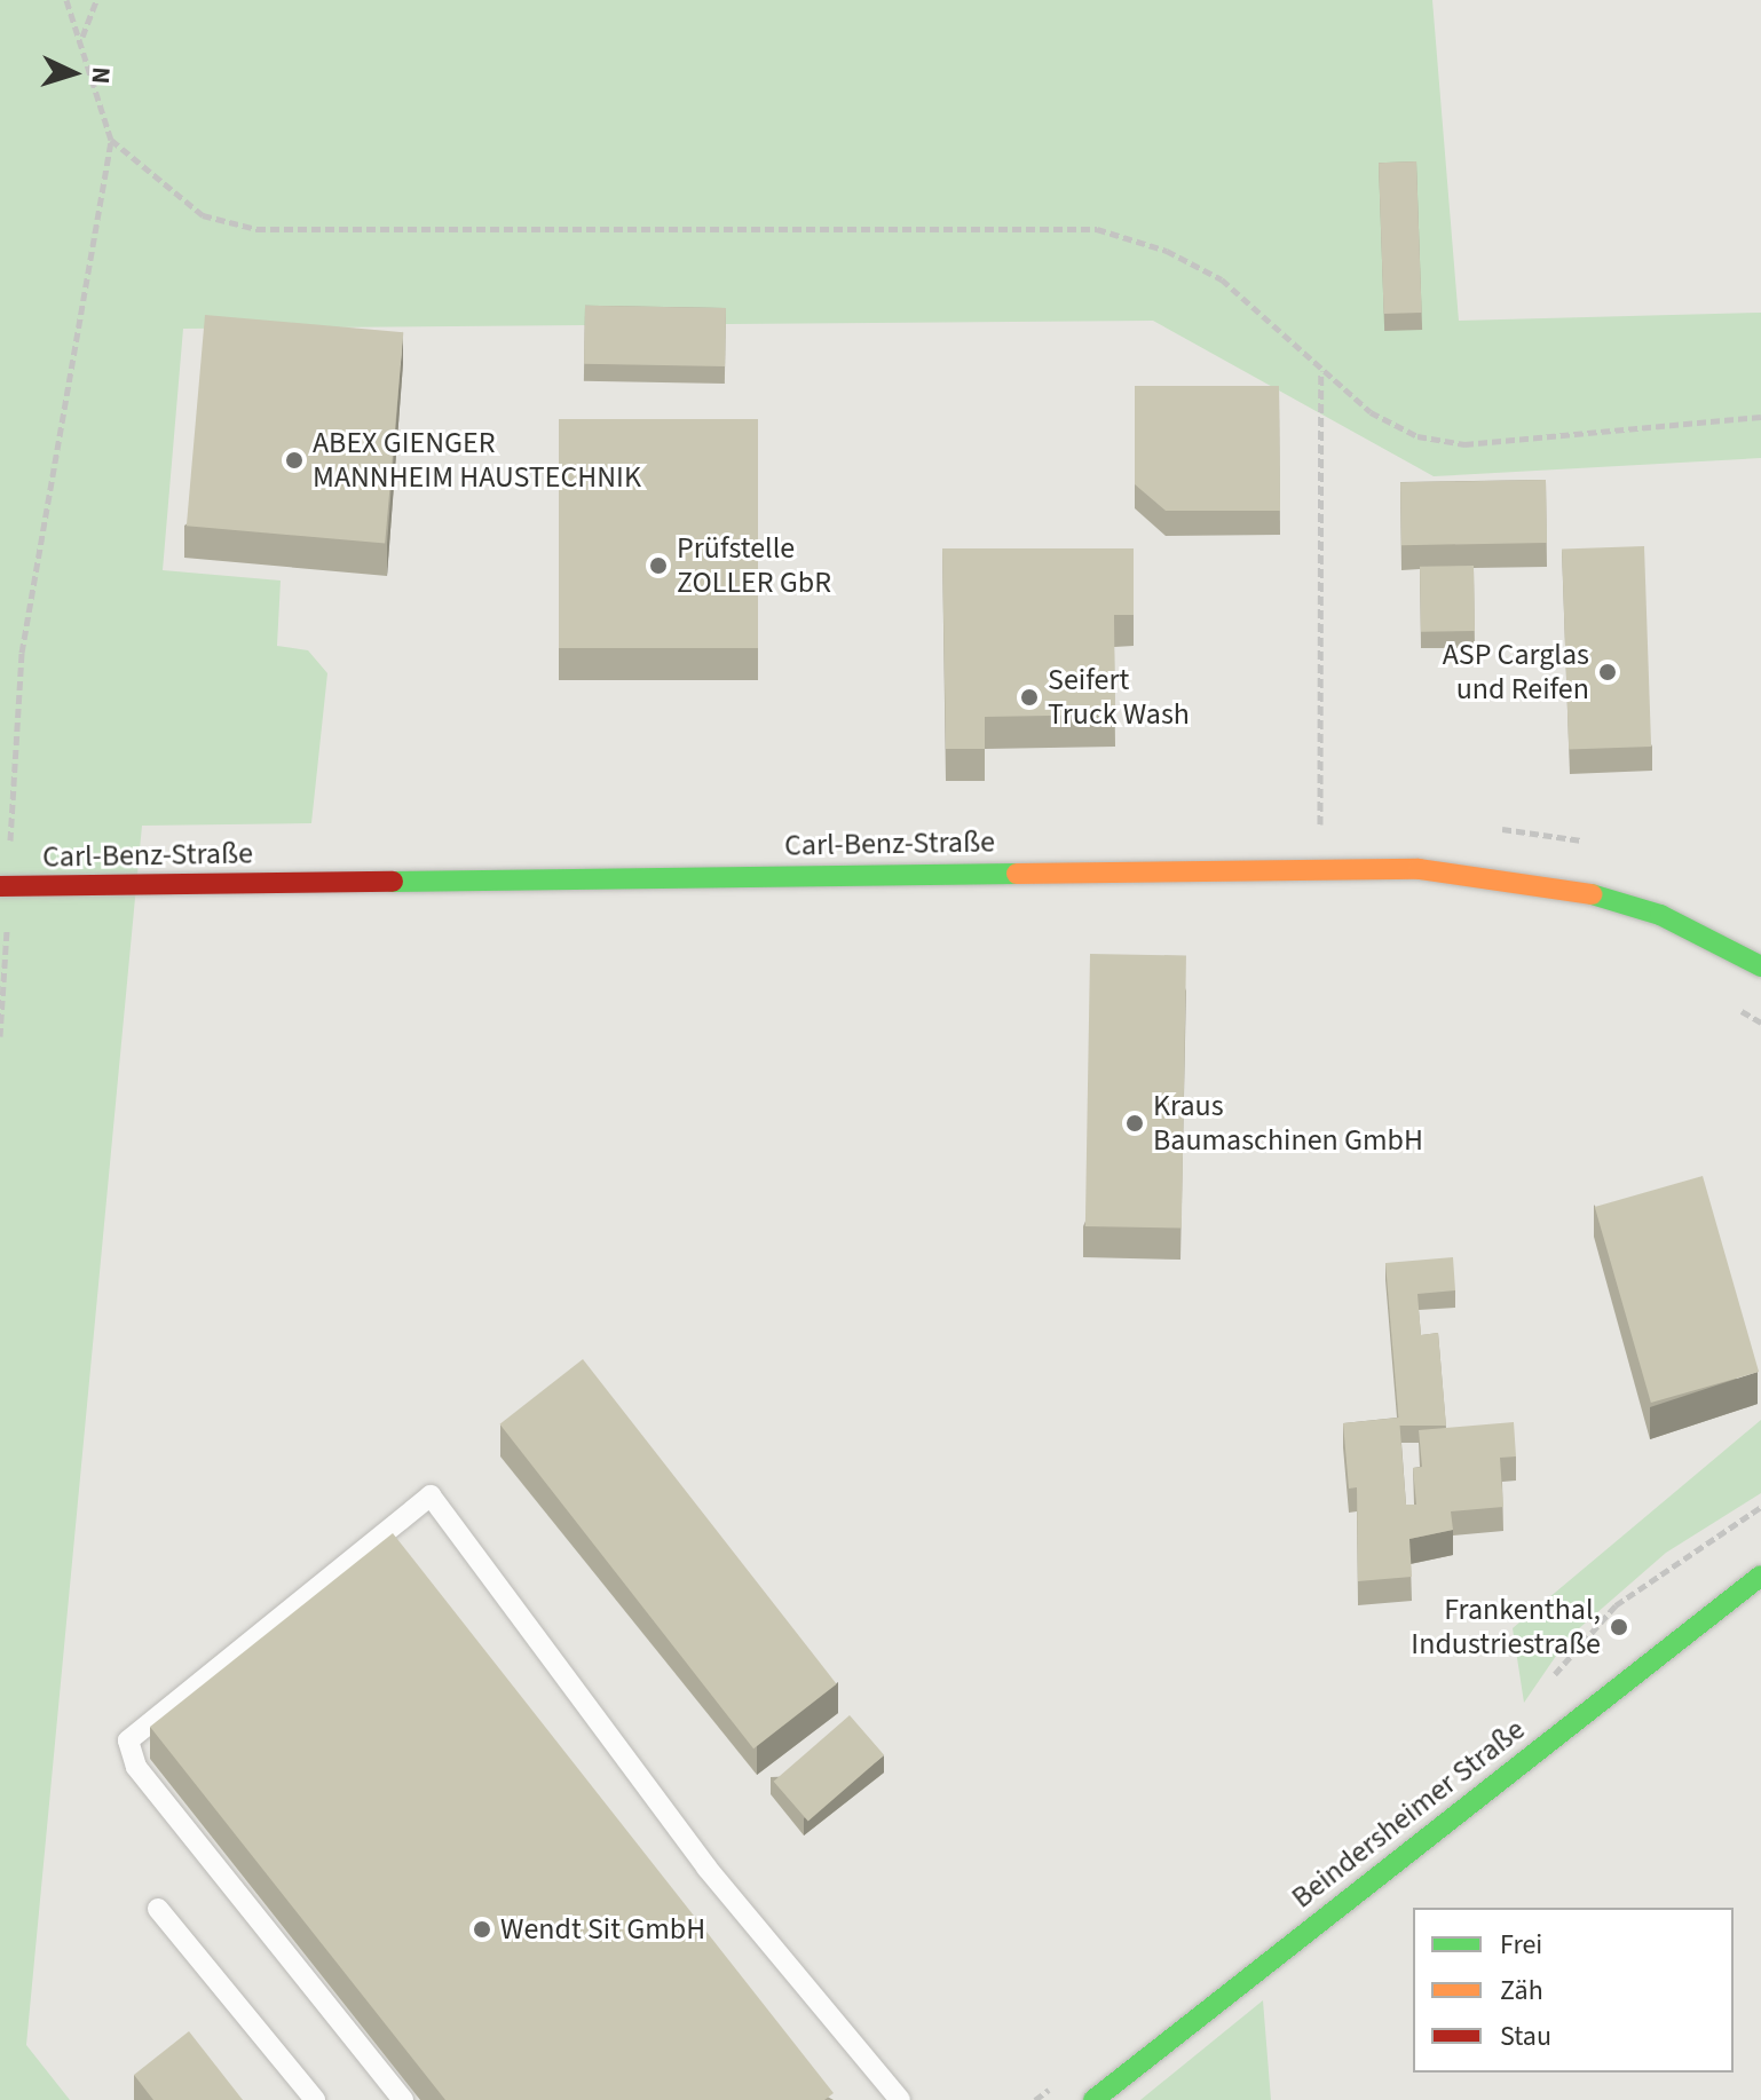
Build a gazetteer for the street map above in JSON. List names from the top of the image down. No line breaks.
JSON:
{"streets":{"street":["Carl-Benz-Straße","Beindersheimer Straße"]},"places":["ABEX GIENGER MANNHEIM HAUSTECHNIK","Prüfstelle ZOLLER GbR","ASP Carglas und Reifen","Seifert Truck Wash","Kraus Baumaschinen GmbH","Frankenthal, Industriestraße","Wendt Sit GmbH"],"legend":["Frei","Zäh","Stau"],"north":"right"}
